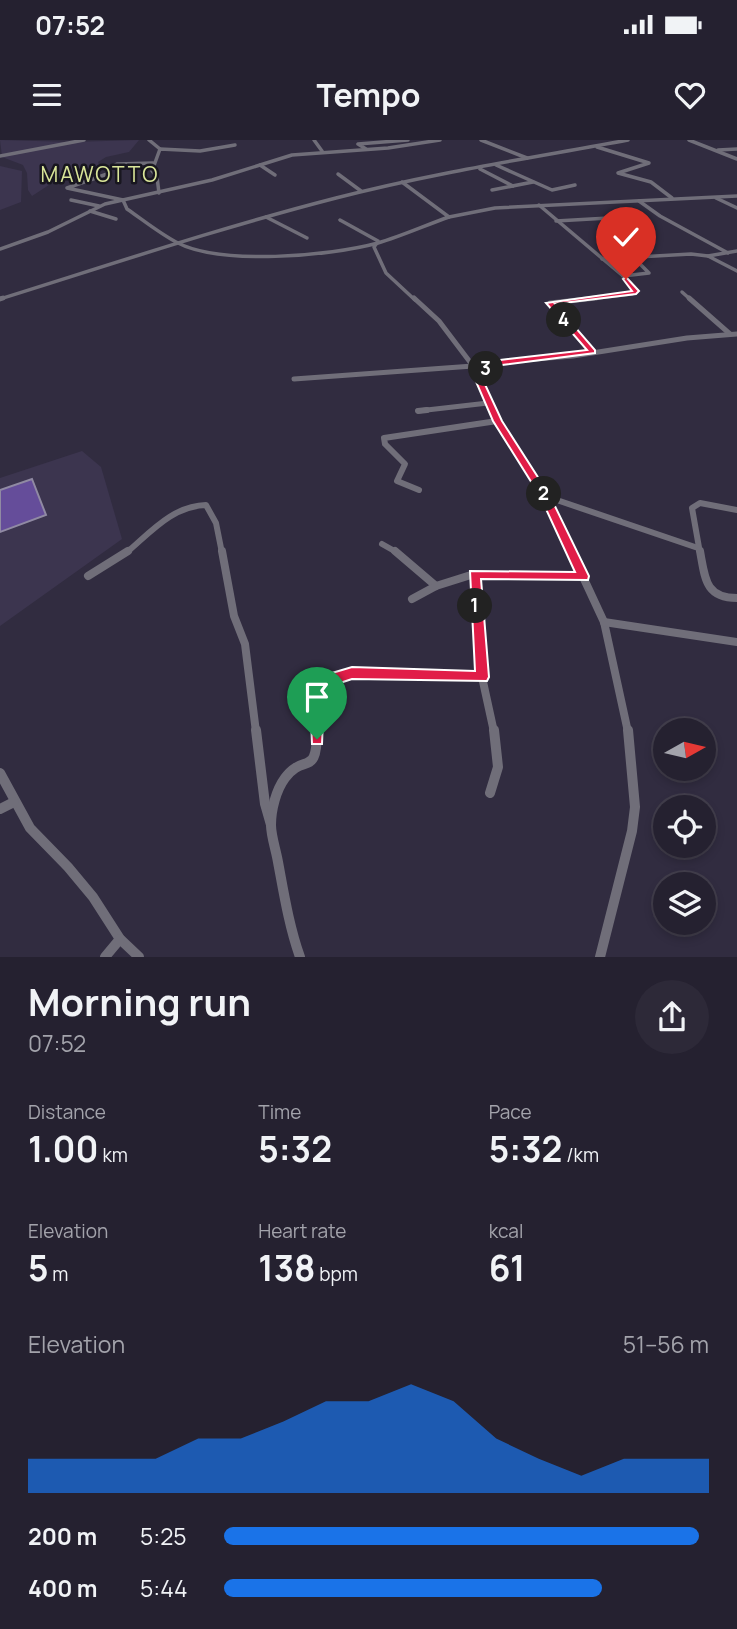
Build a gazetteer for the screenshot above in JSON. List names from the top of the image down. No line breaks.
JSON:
{"districts":["MAWOTTO"],"north":"right","page":{"status":"07:52","header":"Tempo","pins":["4","3","2","1"],"heading":["Morning run","07:52"],"stats":[["Distance","1.00 km"],["Time","5:32"],["Pace","5:32 /km"],["Elevation","5 m"],["Heart rate","138 bpm"],["kcal","61"]],"chart":["Elevation","51–56 m"],"list":[{"name":"200 m","note":"5:25"},{"name":"400 m","note":"5:44"}]}}
